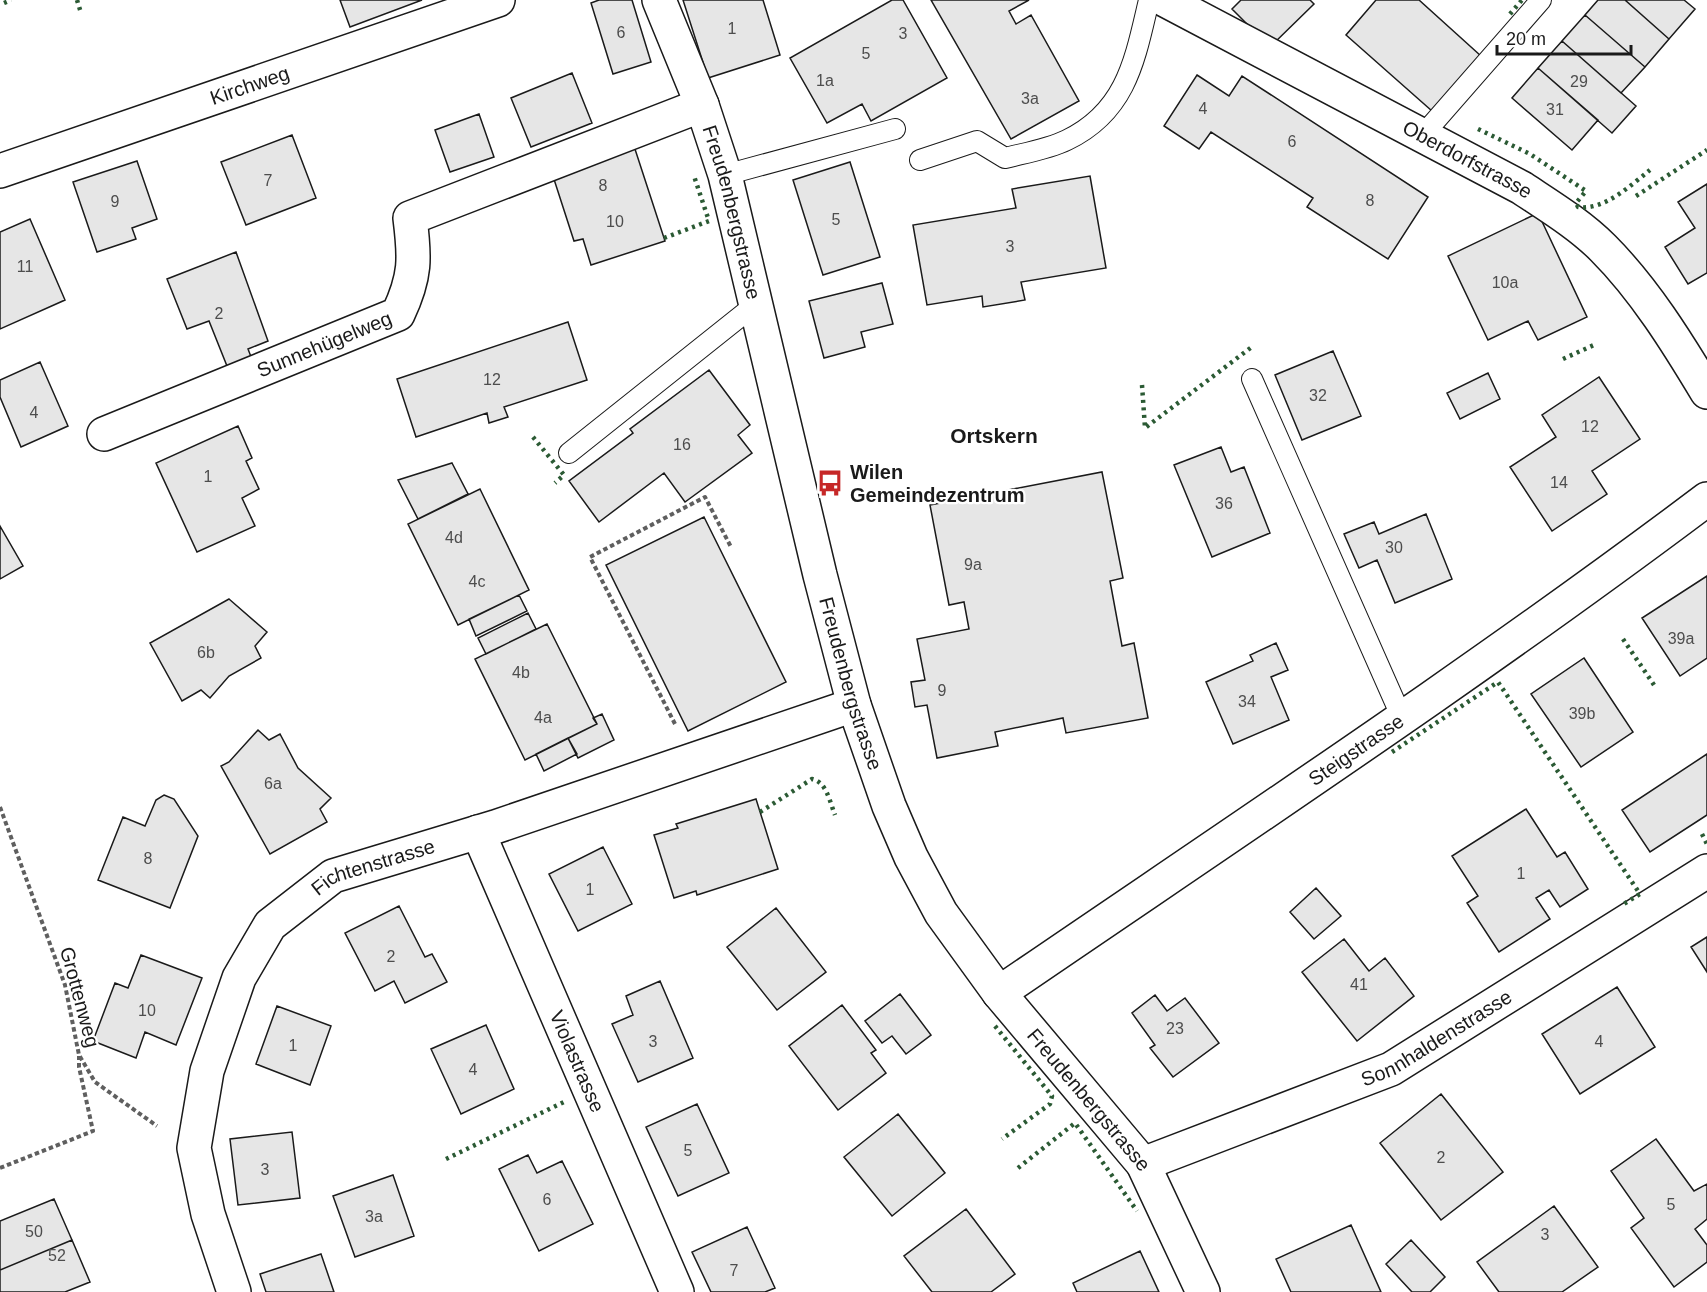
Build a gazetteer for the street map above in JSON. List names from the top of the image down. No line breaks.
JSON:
{"streets":{"street":["Kirchweg","Oberdorfstrasse","Freudenbergstrasse","Sunnehügelweg","Steigstrasse","Fichtenstrasse","Sonnhaldenstrasse","Violastrasse"],"path":["Grottenweg"]},"crossings":[["Freudenbergstrasse","Sunnehügelweg"],["Freudenbergstrasse","Steigstrasse"],["Freudenbergstrasse","Fichtenstrasse"],["Freudenbergstrasse","Sonnhaldenstrasse"],["Fichtenstrasse","Grottenweg"],["Fichtenstrasse","Violastrasse"]],"districts":["Ortskern"],"places":{"bus stop":["Wilen Gemeindezentrum"]},"house_numbers":["1","6","3","5","1a","29","3a","4","31","6","7","8","8","9","5","10","3","11","10a","2","12","32","4","12","16","1","14","36","4d","30","9a","4c","39a","6b","4b","9","34","39b","4a","6a","8","1","1","2","41","10","23","3","4","1","4","5","2","3","6","5","3a","50","3","52","7"],"scale_bar":"20 m"}
